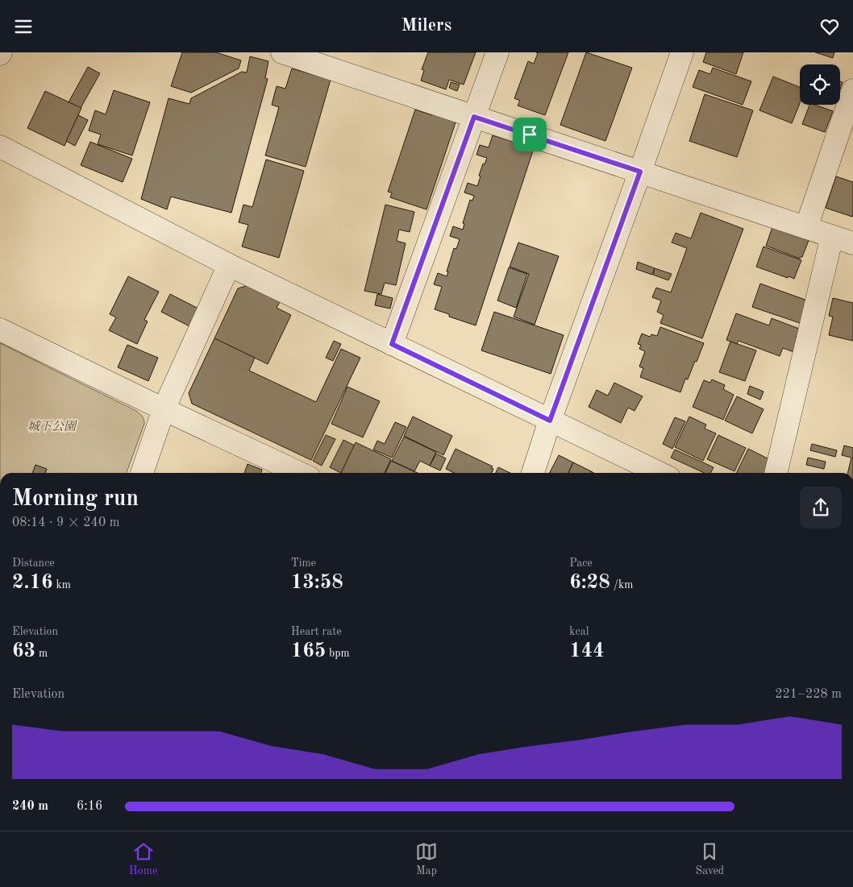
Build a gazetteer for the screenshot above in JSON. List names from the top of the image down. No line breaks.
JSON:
{"parks":["城下公園"],"page":{"header":"Milers","heading":["Morning run","08:14 · 9 × 240 m"],"stats":[["Distance","2.16 km"],["Time","13:58"],["Pace","6:28 /km"],["Elevation","63 m"],["Heart rate","165 bpm"],["kcal","144"]],"chart":["Elevation","221–228 m"],"list":[{"name":"240 m","note":"6:16"}],"tabs":["Home","Map","Saved"]}}
